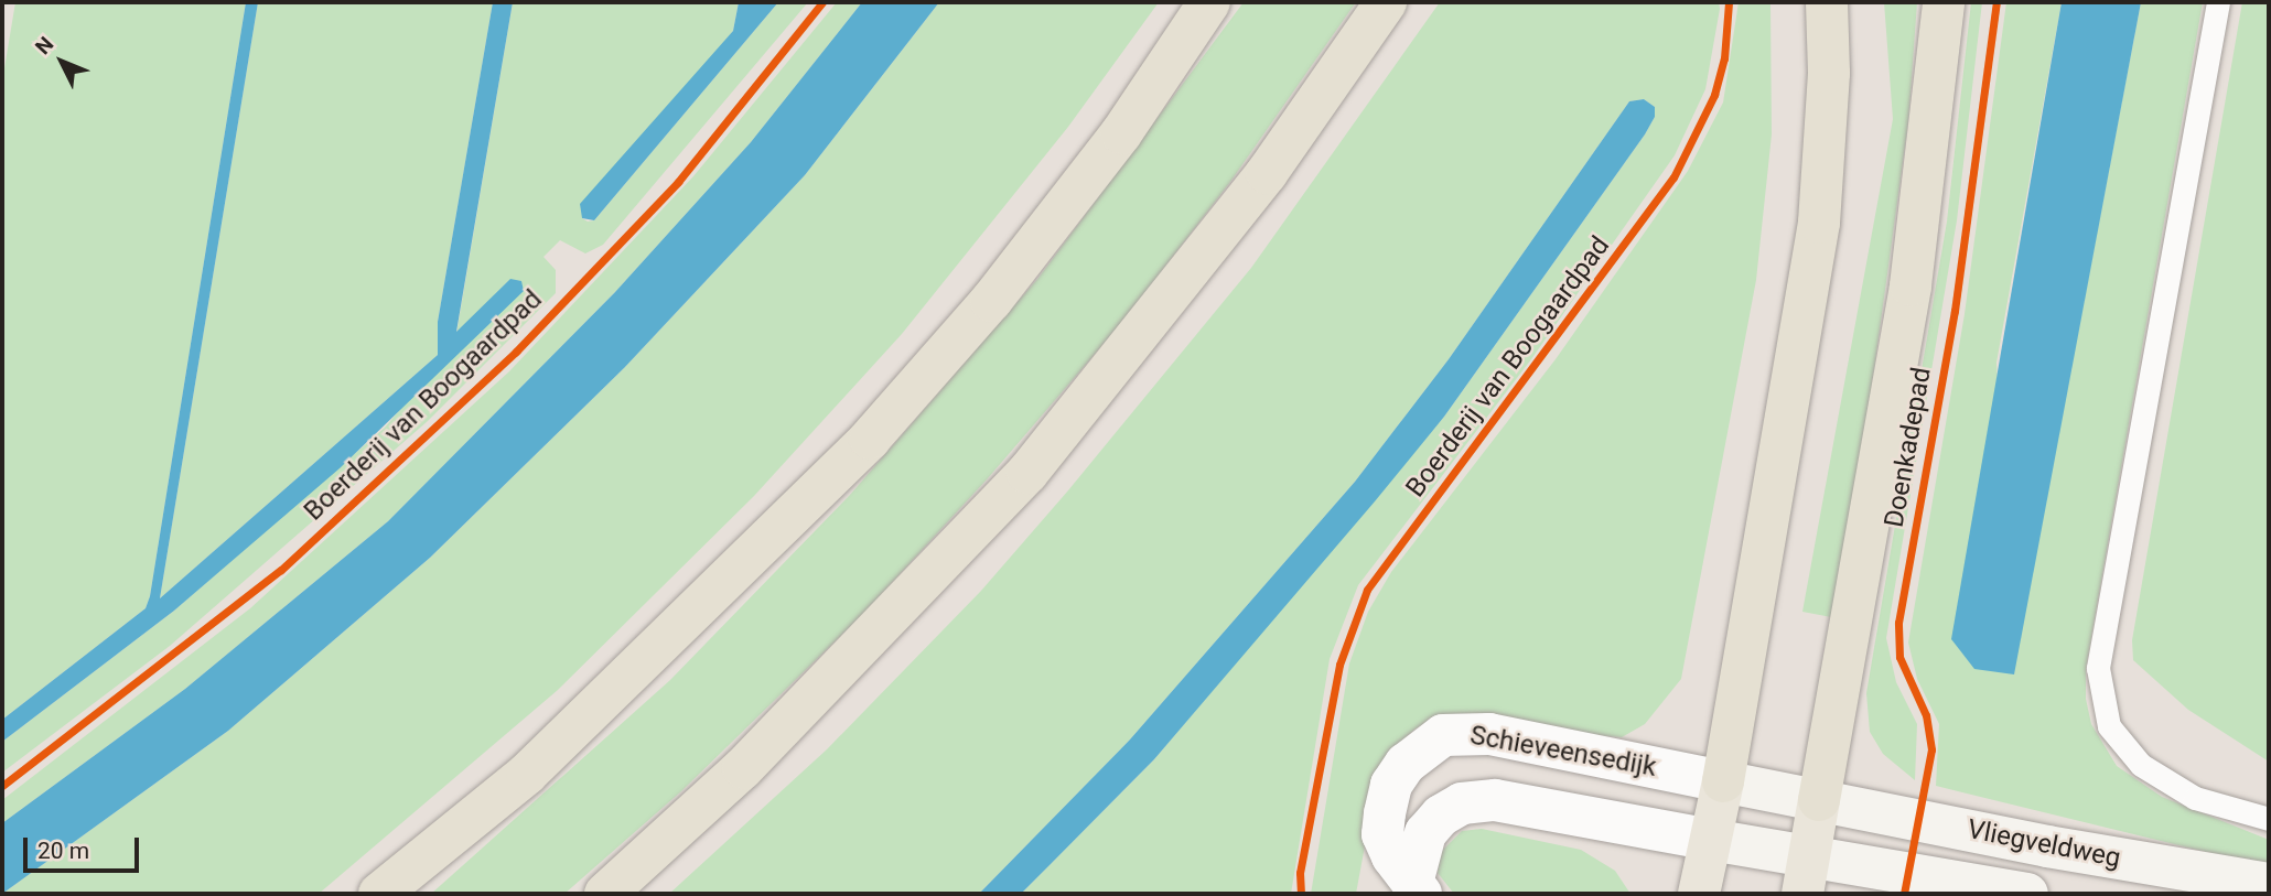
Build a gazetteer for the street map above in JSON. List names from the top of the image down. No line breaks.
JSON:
{"streets":{"main road":["Vliegveldweg"],"street":["Schieveensedijk"],"cycle path":["Boerderij van Boogaardpad","Doenkadepad"]},"crossings":[["Schieveensedijk","Vliegveldweg"]],"scale_bar":"20 m","north":"top left"}
